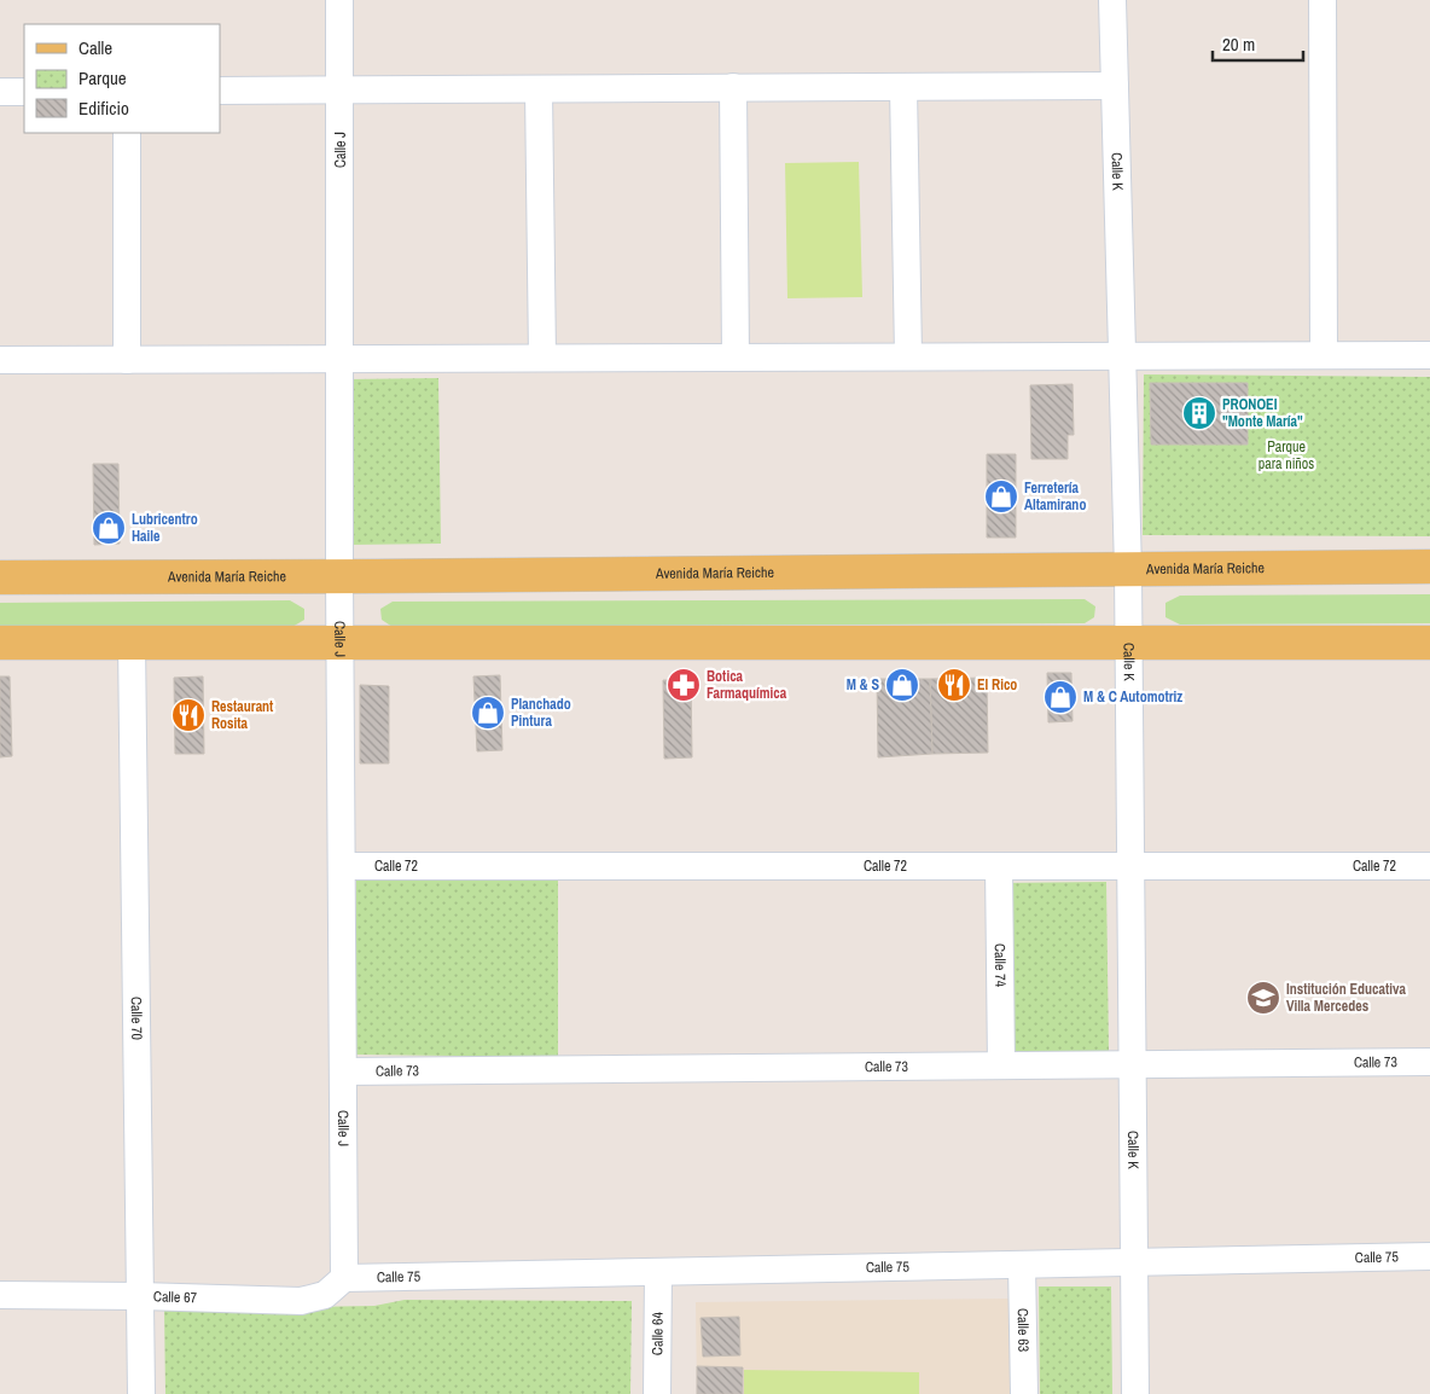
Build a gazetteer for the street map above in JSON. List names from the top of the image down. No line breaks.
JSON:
{"streets":{"main road":["Avenida María Reiche"],"street":["Calle J","Calle K","Calle 72","Calle 74","Calle 70","Calle 73","Calle 75","Calle 67","Calle 63","Calle 64"]},"crossings":[["Calle J","Avenida María Reiche"],["Calle J","Calle 72"],["Calle J","Calle 73"],["Calle J","Calle 75"],["Calle J","Calle 67"],["Calle K","Avenida María Reiche"],["Calle K","Calle 72"],["Calle K","Calle 73"],["Calle K","Calle 75"],["Calle 72","Calle 74"],["Calle 74","Calle 73"],["Calle 70","Calle 67"],["Calle 75","Calle 67"],["Calle 75","Calle 63"],["Calle 75","Calle 64"]],"parks":["Parque para niños"],"places":{"building":["PRONOEI \"Monte María\""],"shop":["Ferretería Altamirano","Lubricentro Haile","M & S","M & C Automotriz","Planchado Pintura"],"pharmacy":["Botica Farmaquímica"],"restaurant":["El Rico","Restaurant Rosita"],"school or university":["Institución Educativa Villa Mercedes"]},"legend":["Calle","Parque","Edificio"],"scale_bar":"20 m"}
